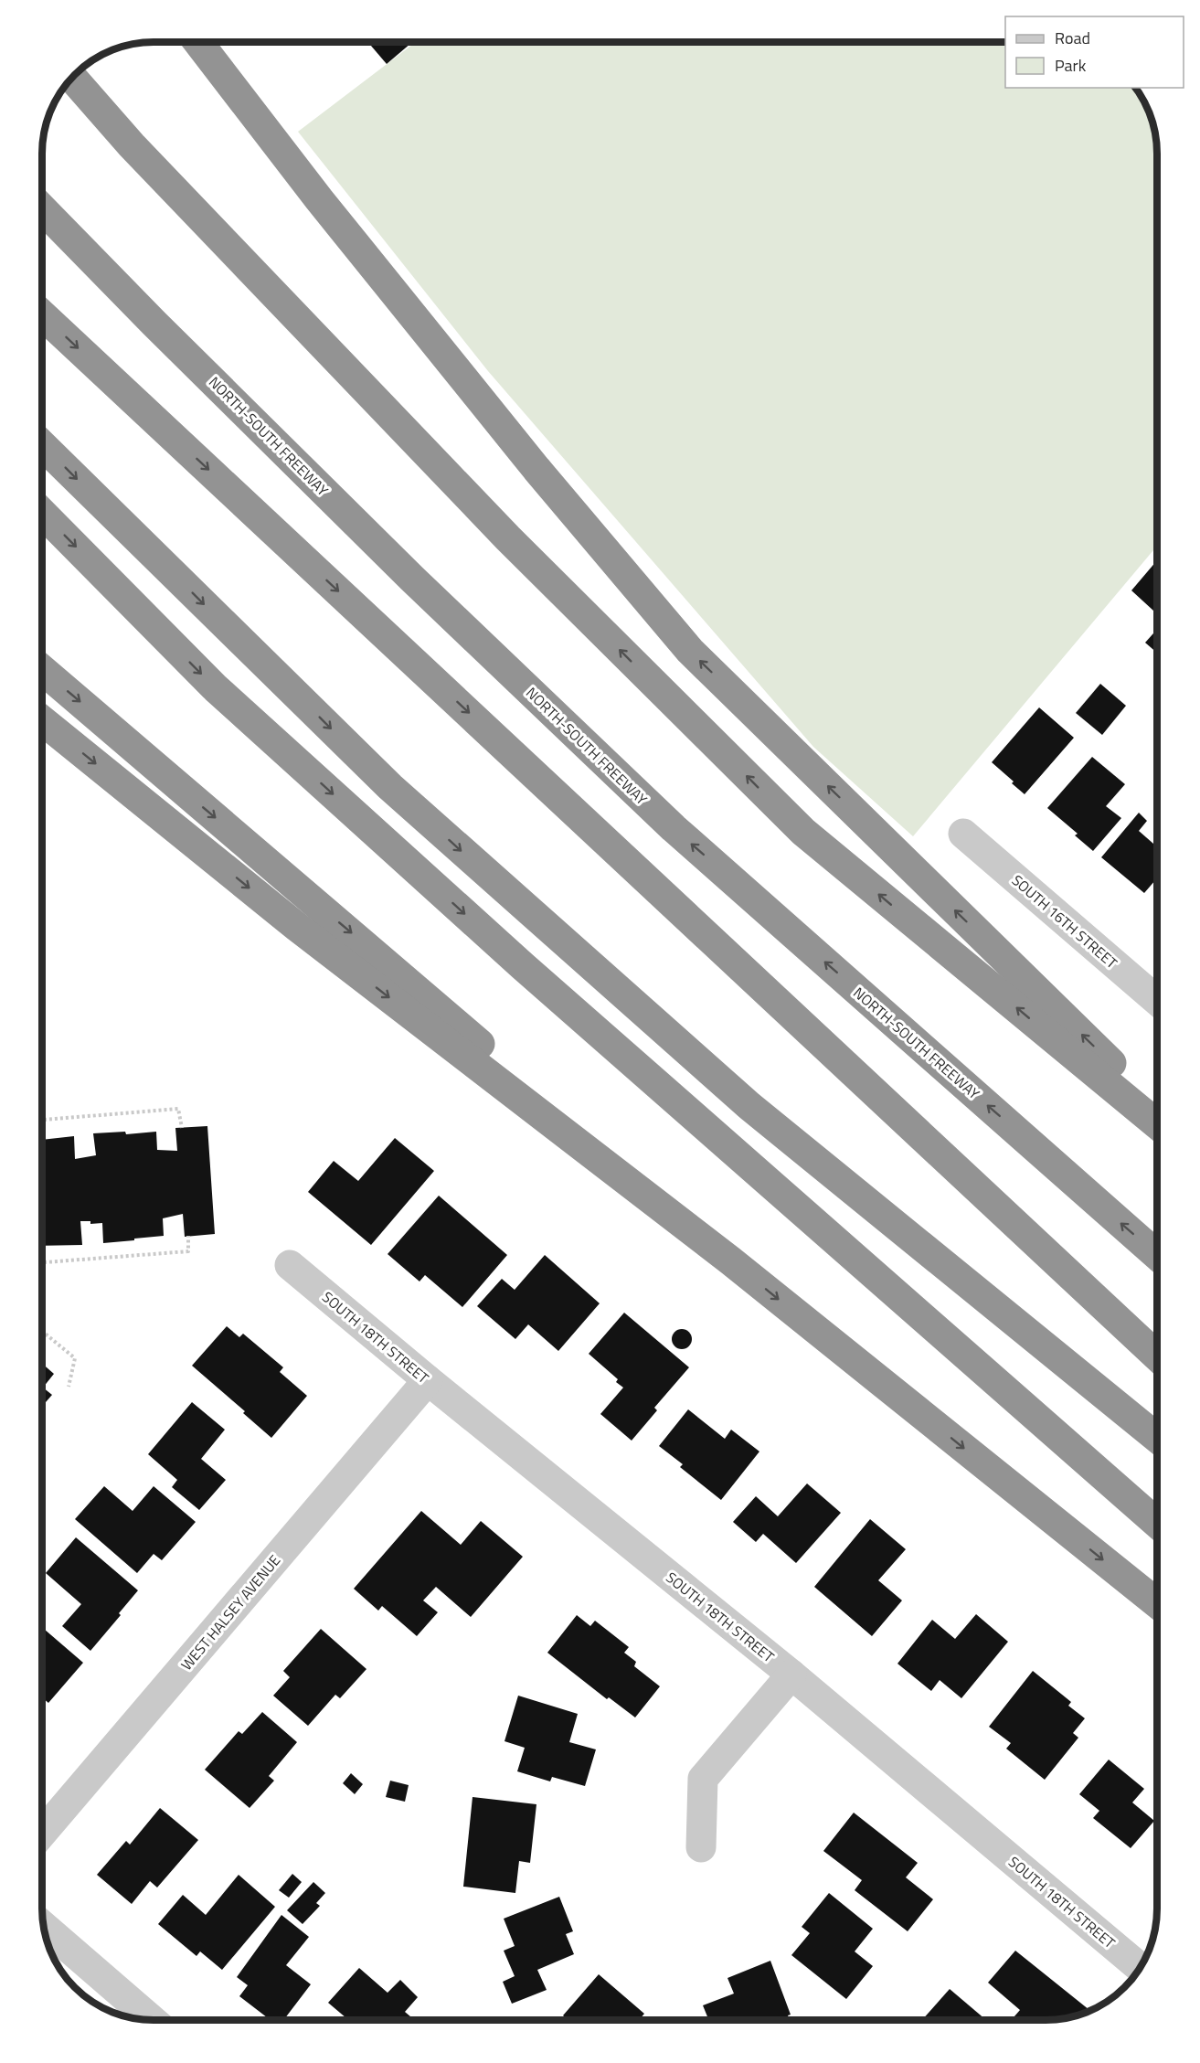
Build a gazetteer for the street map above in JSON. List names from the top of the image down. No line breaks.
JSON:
{"streets":{"highway":["NORTH-SOUTH FREEWAY"],"street":["SOUTH 16TH STREET","SOUTH 18TH STREET","WEST HALSEY AVENUE"]},"crossings":[["SOUTH 18TH STREET","WEST HALSEY AVENUE"]],"legend":["Road","Park"]}
